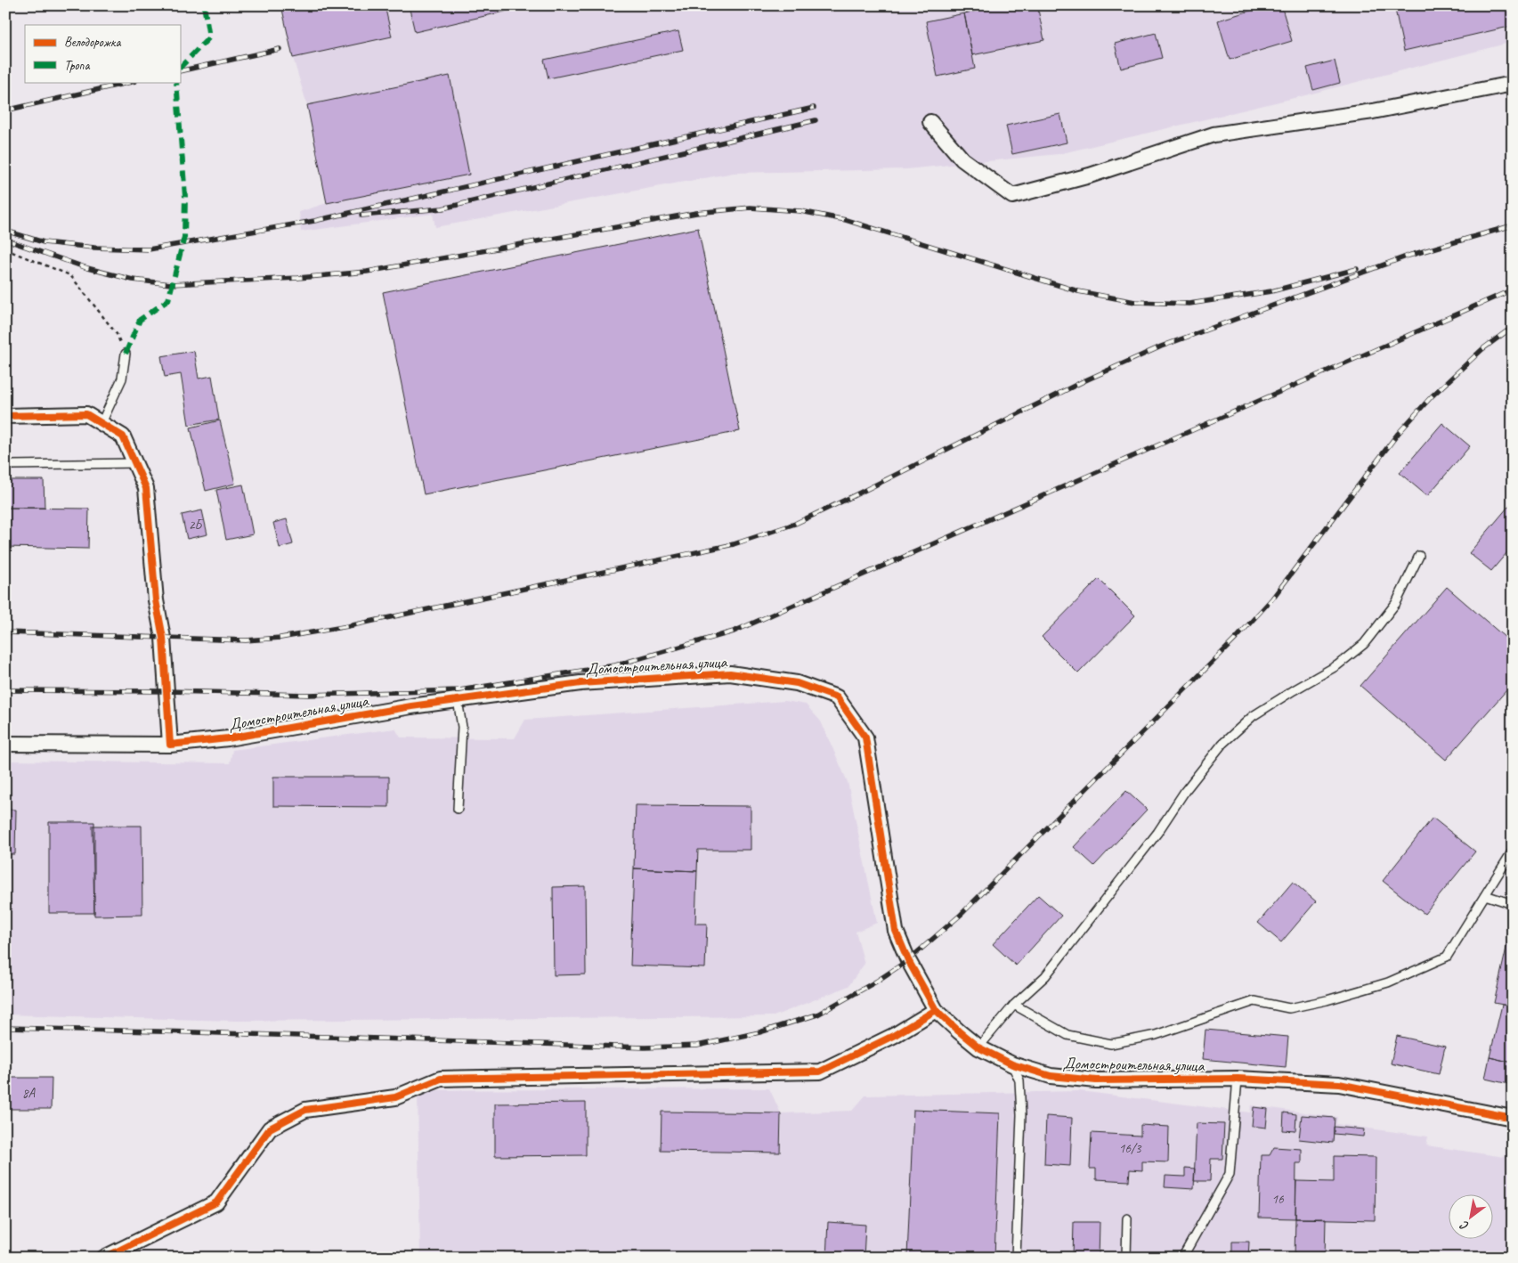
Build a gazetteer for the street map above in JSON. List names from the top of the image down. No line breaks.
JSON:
{"streets":{"street":["Домостроительная улица"]},"house_numbers":["2Б","8А","16/3","16"],"legend":["Велодорожка","Тропа"],"north":"bottom left"}
